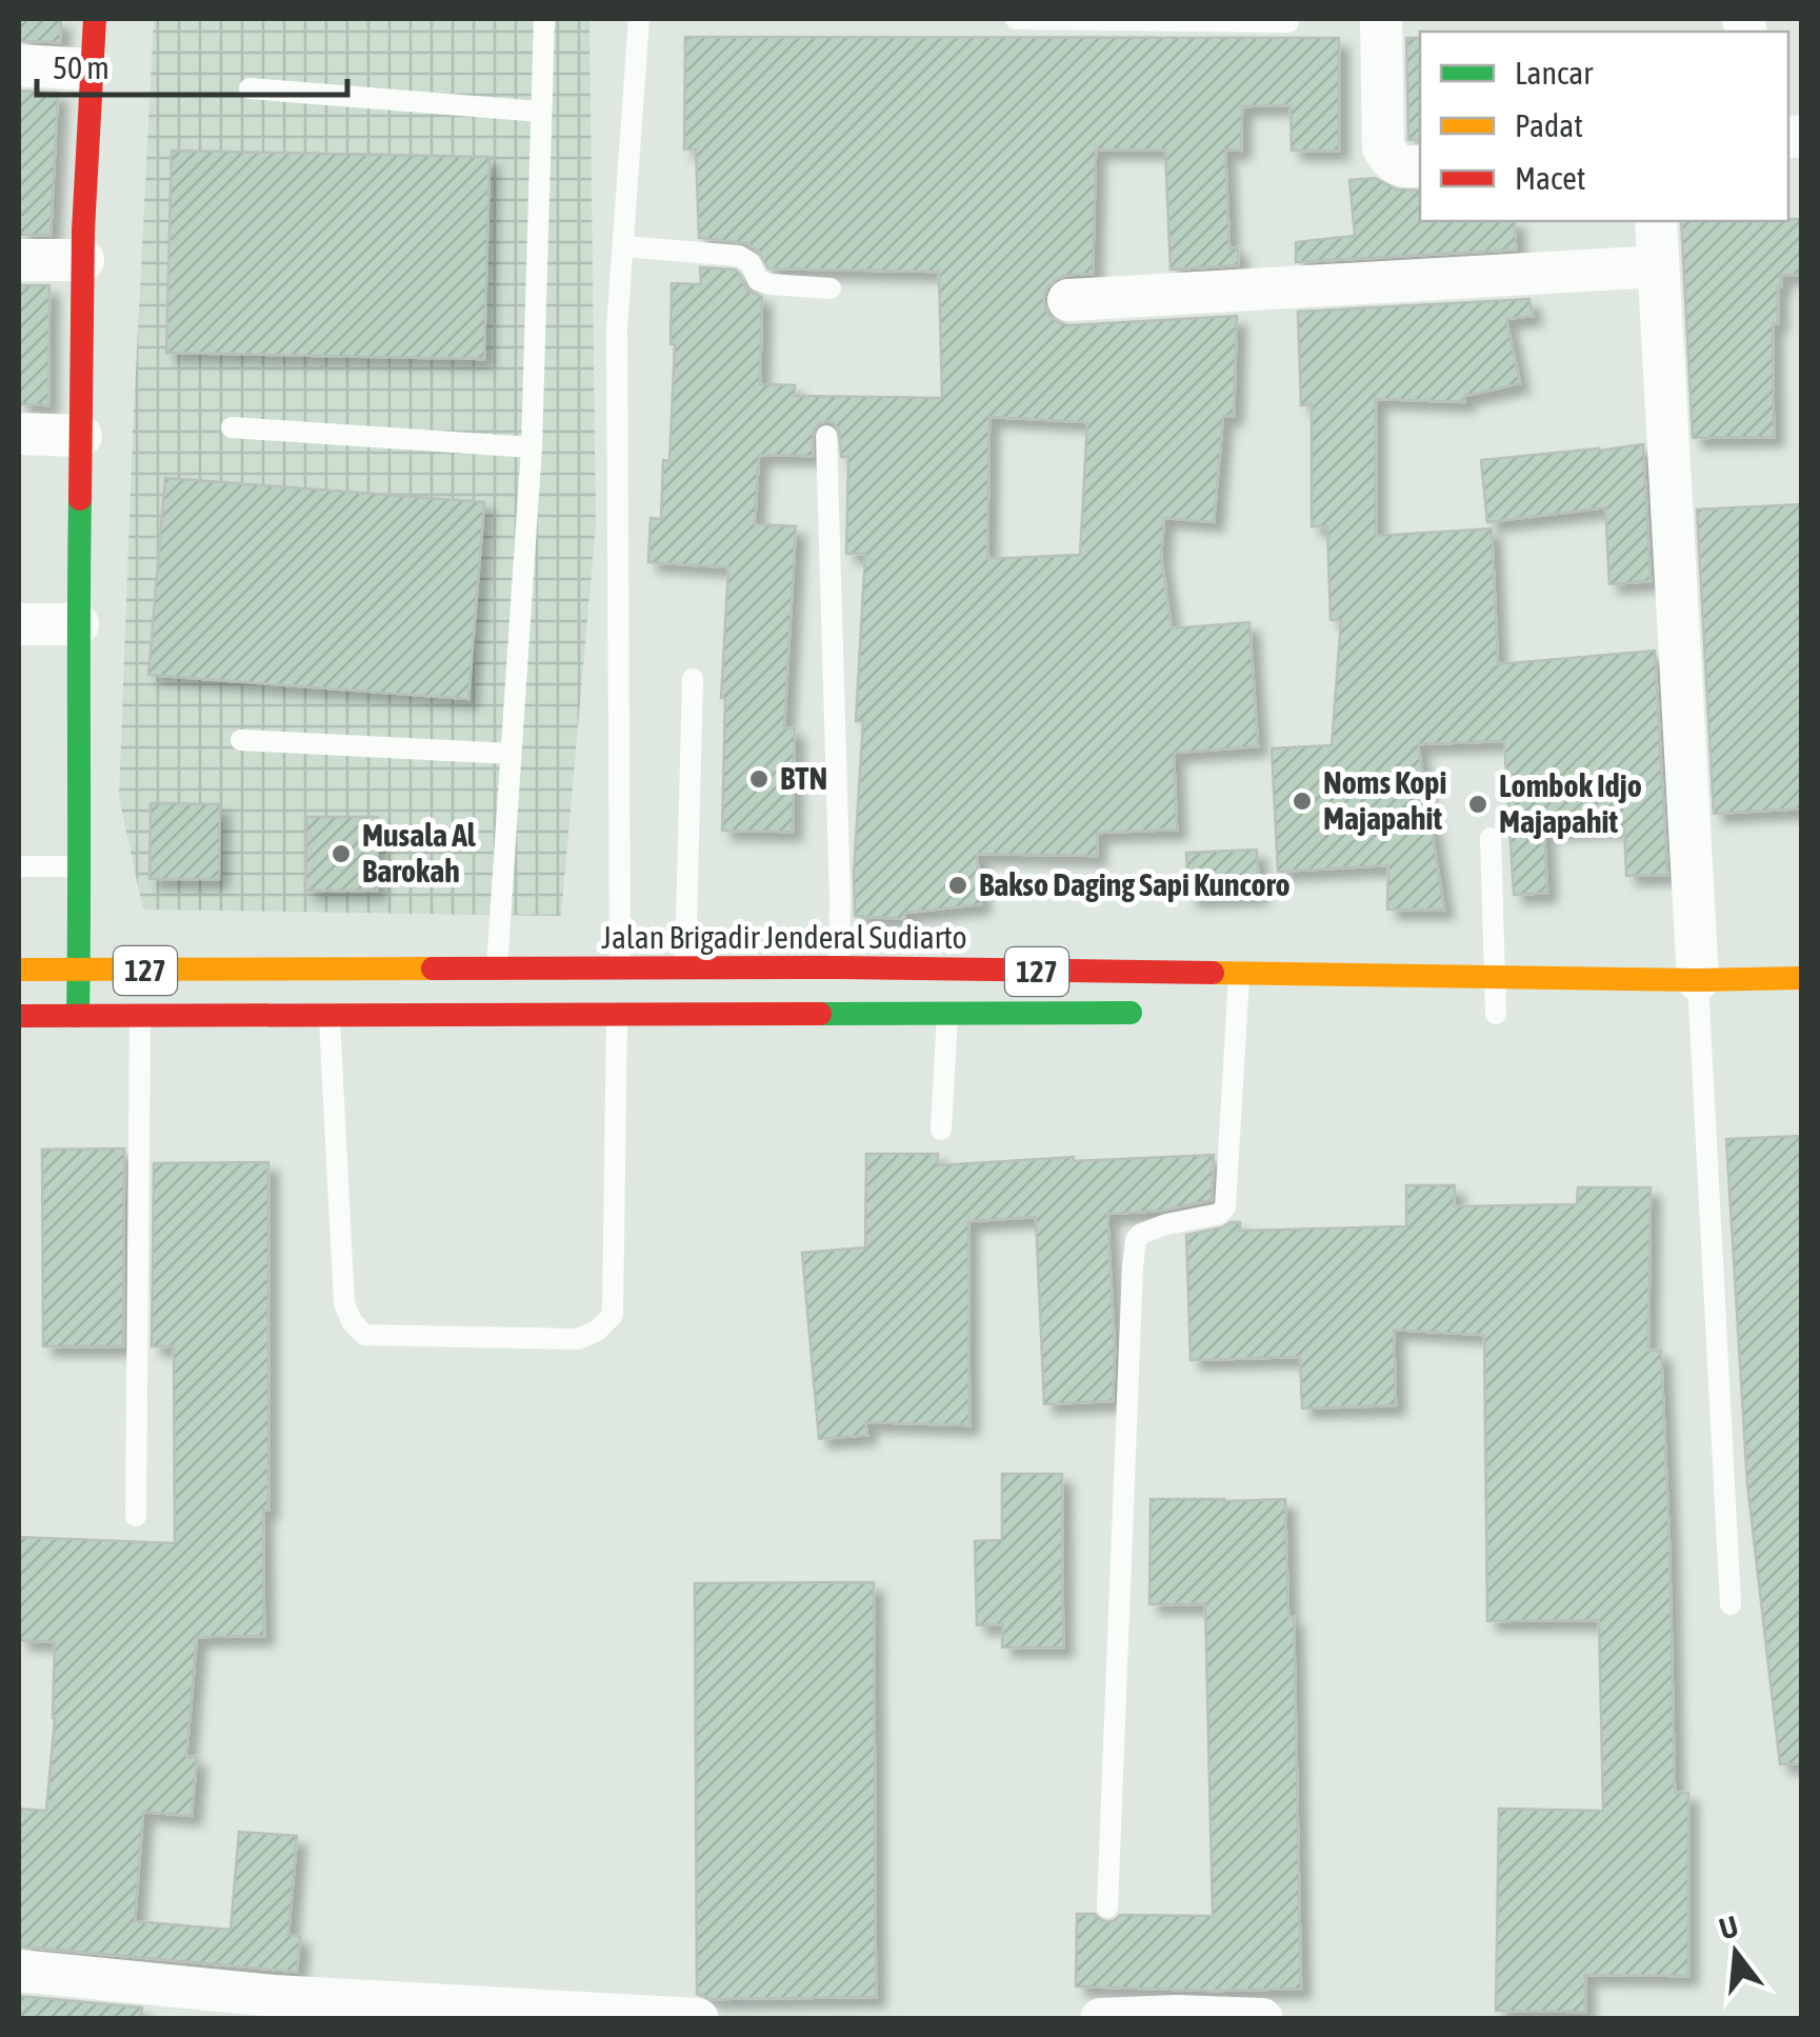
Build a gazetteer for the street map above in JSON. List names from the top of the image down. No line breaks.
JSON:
{"streets":{"main road":["Jalan Brigadir Jenderal Sudiarto","127"]},"places":["BTN","Noms Kopi Majapahit","Lombok Idjo Majapahit","Musala Al Barokah","Bakso Daging Sapi Kuncoro"],"legend":["Lancar","Padat","Macet"],"scale_bar":"50 m","north":"top"}
